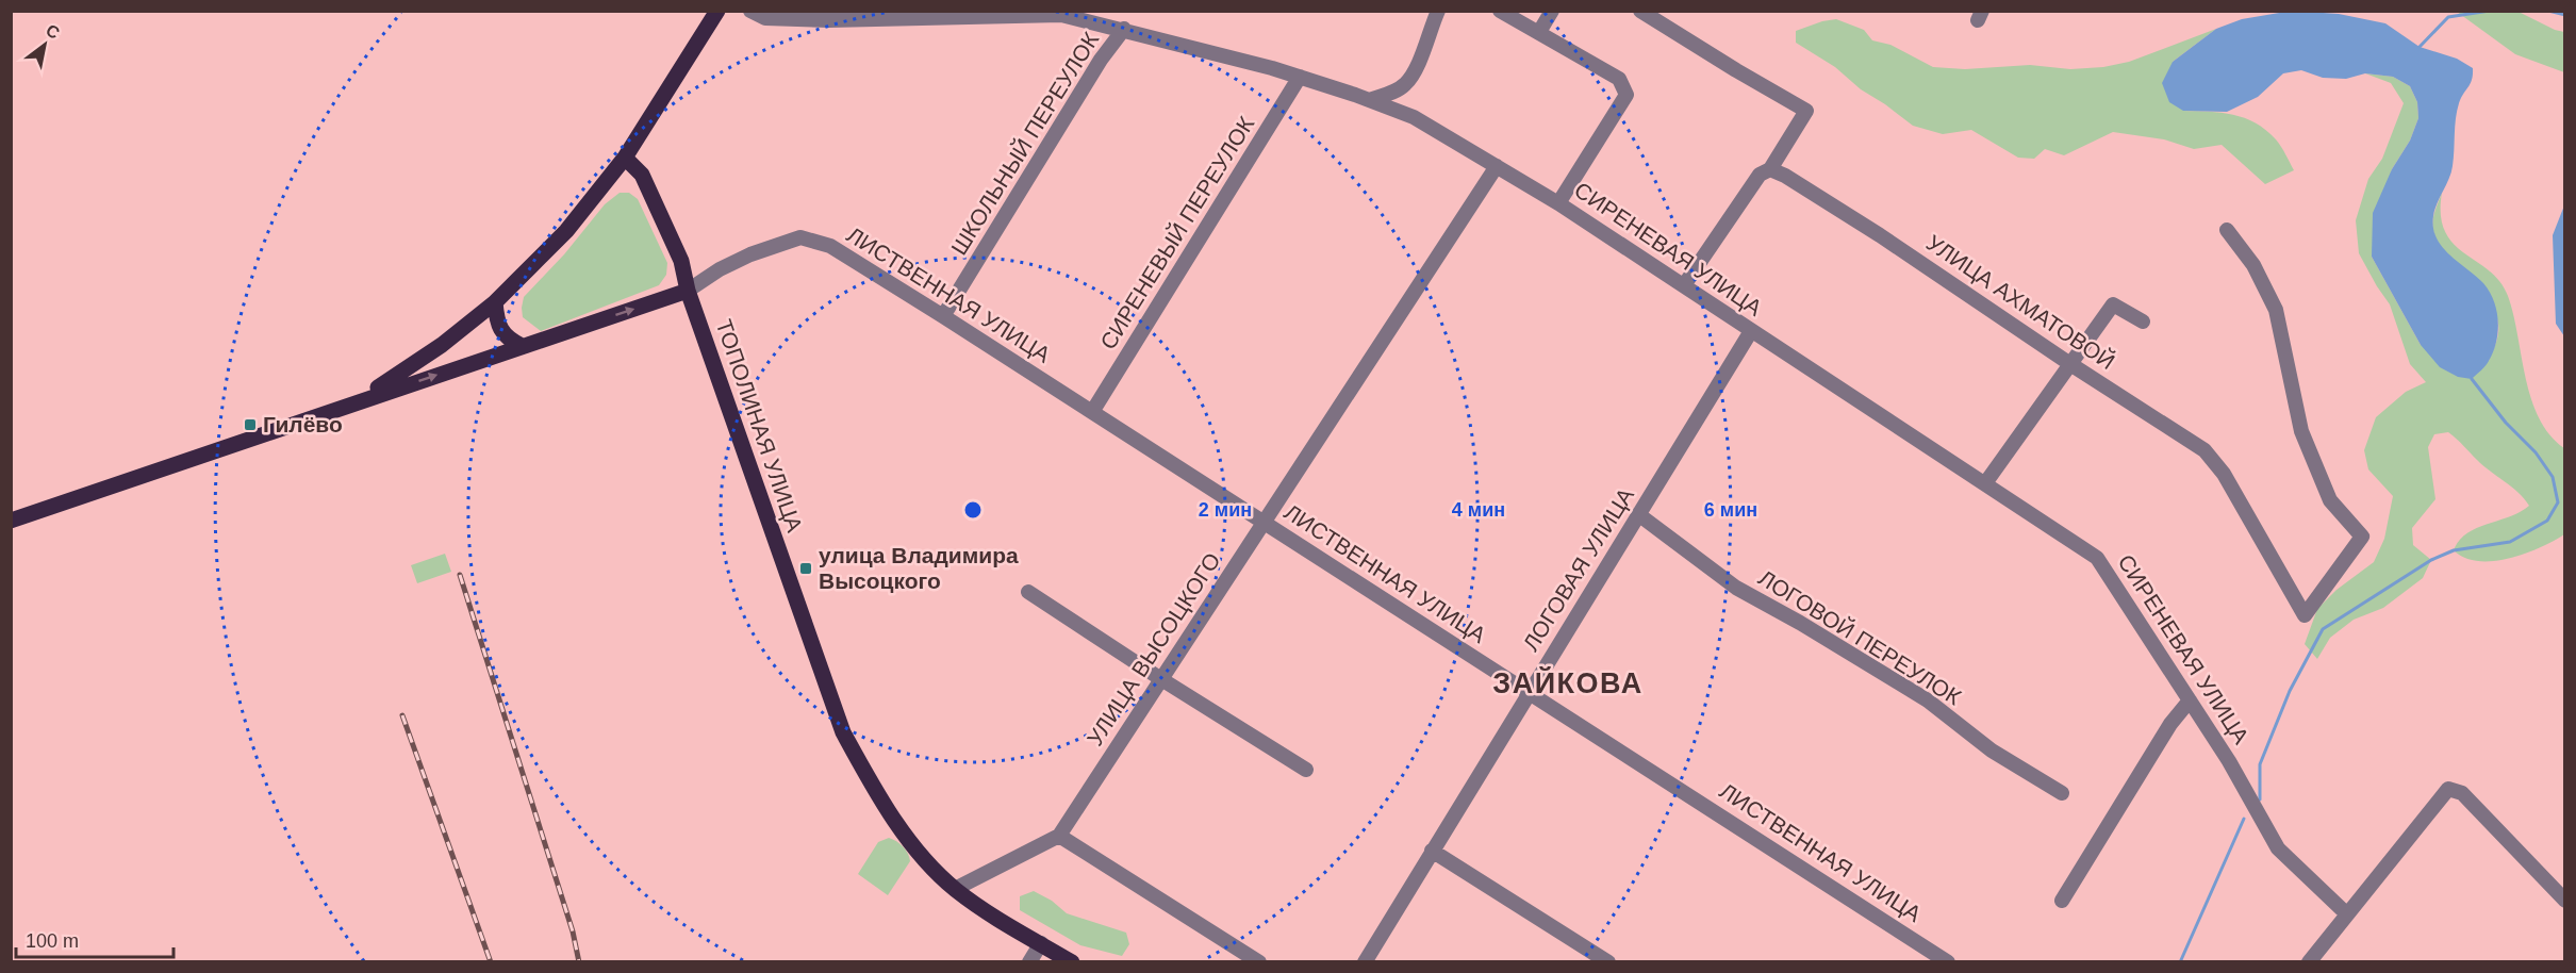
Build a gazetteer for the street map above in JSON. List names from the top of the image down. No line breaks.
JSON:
{"streets":{"main road":["ТОПОЛИНАЯ УЛИЦА"],"street":["ШКОЛЬНЫЙ ПЕРЕУЛОК","СИРЕНЕВЫЙ ПЕРЕУЛОК","СИРЕНЕВАЯ УЛИЦА","ЛИСТВЕННАЯ УЛИЦА","УЛИЦА АХМАТОВОЙ","ЛОГОВАЯ УЛИЦА","ЛОГОВОЙ ПЕРЕУЛОК","УЛИЦА ВЫСОЦКОГО"]},"crossings":[["ШКОЛЬНЫЙ ПЕРЕУЛОК","СИРЕНЕВАЯ УЛИЦА"],["ШКОЛЬНЫЙ ПЕРЕУЛОК","ЛИСТВЕННАЯ УЛИЦА"],["СИРЕНЕВЫЙ ПЕРЕУЛОК","СИРЕНЕВАЯ УЛИЦА"],["СИРЕНЕВЫЙ ПЕРЕУЛОК","ЛИСТВЕННАЯ УЛИЦА"],["СИРЕНЕВАЯ УЛИЦА","ЛОГОВАЯ УЛИЦА"],["СИРЕНЕВАЯ УЛИЦА","УЛИЦА ВЫСОЦКОГО"],["ЛИСТВЕННАЯ УЛИЦА","ТОПОЛИНАЯ УЛИЦА"],["ЛИСТВЕННАЯ УЛИЦА","ЛОГОВАЯ УЛИЦА"],["ЛИСТВЕННАЯ УЛИЦА","УЛИЦА ВЫСОЦКОГО"],["ТОПОЛИНАЯ УЛИЦА","УЛИЦА ВЫСОЦКОГО"],["ЛОГОВАЯ УЛИЦА","ЛОГОВОЙ ПЕРЕУЛОК"]],"districts":["ЗАЙКОВА"],"places":{"transit":["Гилёво","улица Владимира Высоцкого"]},"scale_bar":"100 m","north":"top right","rings":["2 мин","4 мин","6 мин"]}
